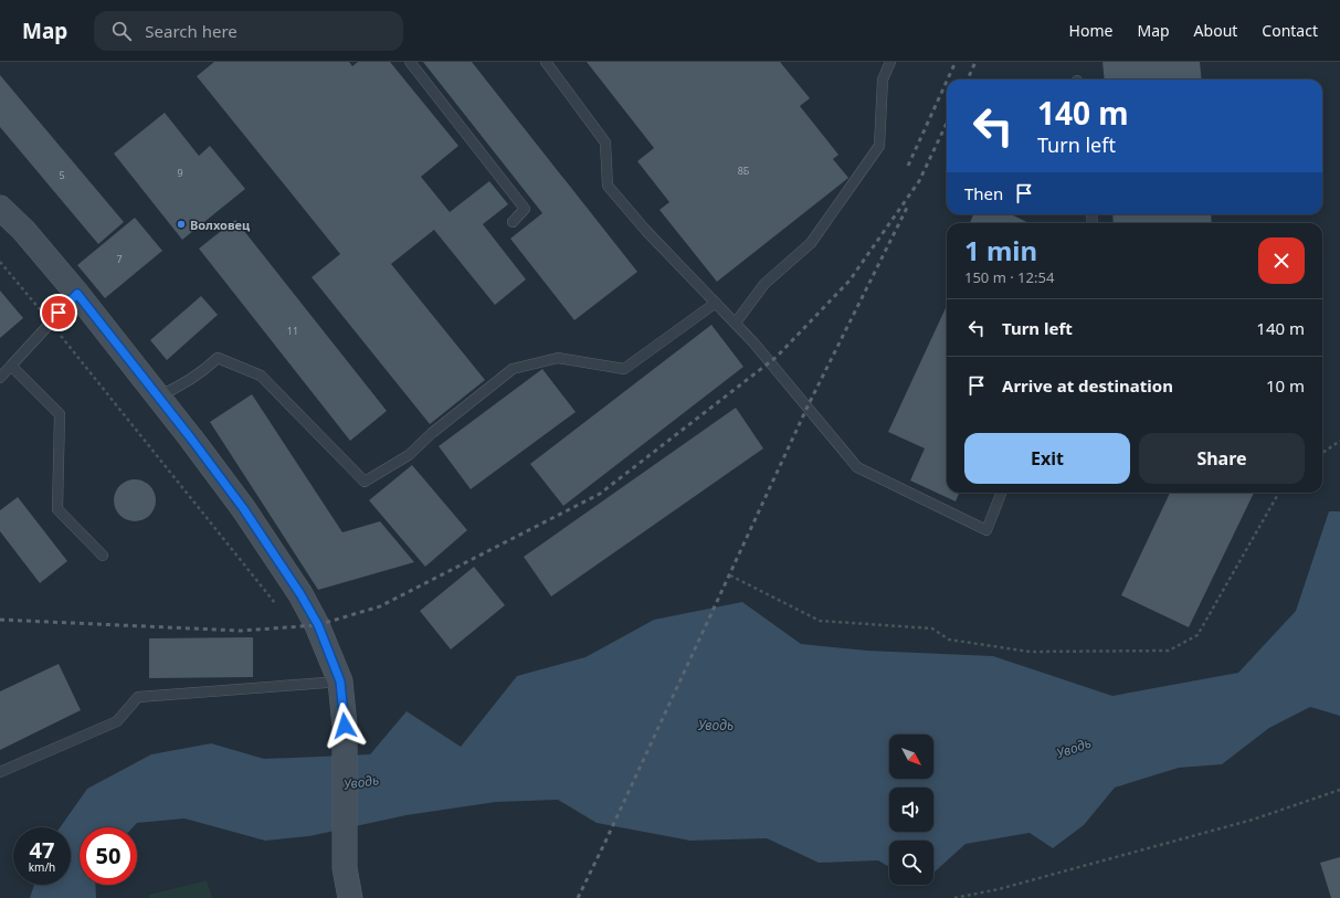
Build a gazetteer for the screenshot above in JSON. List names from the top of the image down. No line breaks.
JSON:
{"water":["Уводь"],"places":["Волховец"],"house_numbers":["8Б","9","5","7","11"],"north":"bottom right","page":{"header":"Map","search":"Search here","nav":["Home","Map","About","Contact"],"turn":["140 m","Turn left"],"then":"Then","heading":["1 min","150 m · 12:54"],"list":[{"name":"Turn left","value":"140 m"},{"name":"Arrive at destination","value":"10 m"}],"buttons":["Exit","Share"],"speed":"47 km/h","limit":"50"}}
